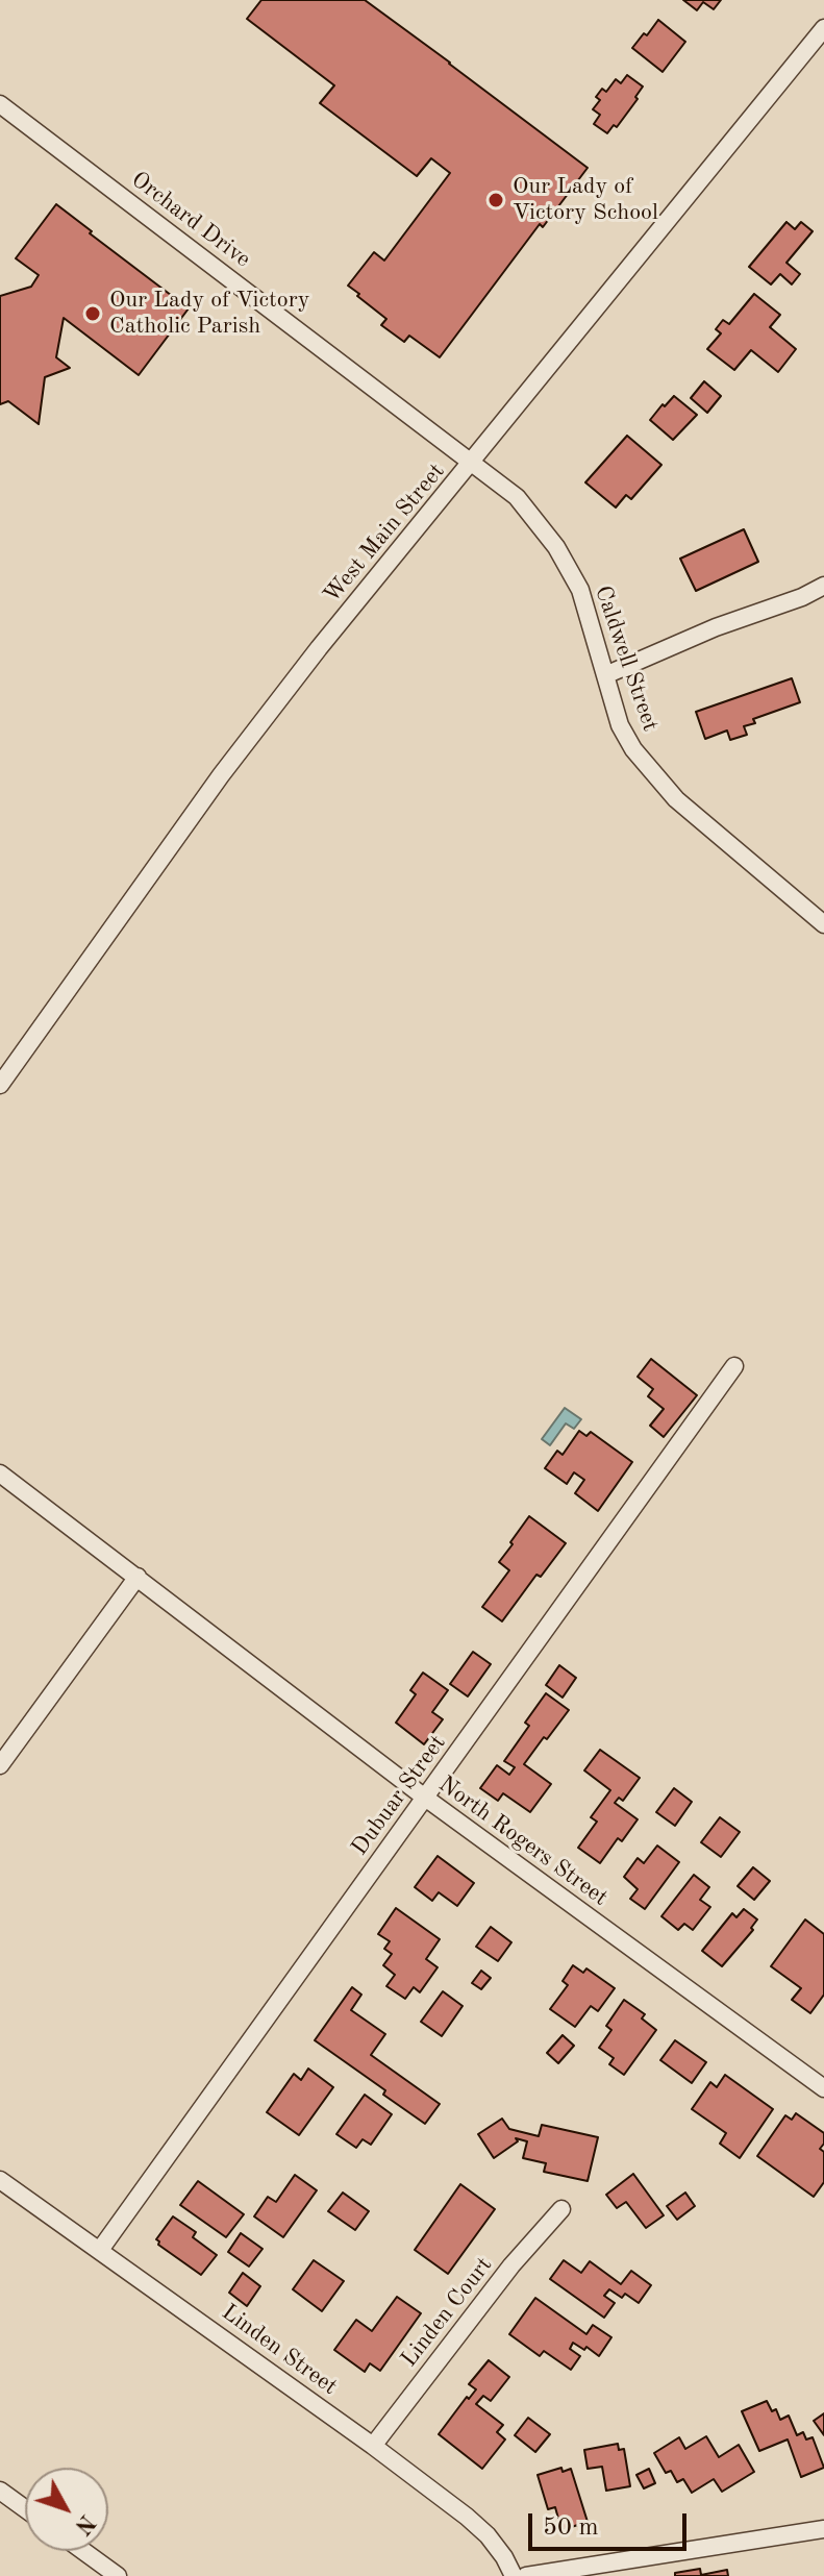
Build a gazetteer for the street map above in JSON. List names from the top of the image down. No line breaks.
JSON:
{"streets":{"street":["Orchard Drive","West Main Street","Caldwell Street","Dubuar Street","North Rogers Street","Linden Court","Linden Street"]},"crossings":[["Orchard Drive","West Main Street"],["Orchard Drive","Caldwell Street"],["West Main Street","Caldwell Street"],["Dubuar Street","North Rogers Street"],["Dubuar Street","Linden Street"],["Linden Court","Linden Street"]],"places":["Our Lady of Victory School","Our Lady of Victory Catholic Parish"],"scale_bar":"50 m","north":"bottom right"}
